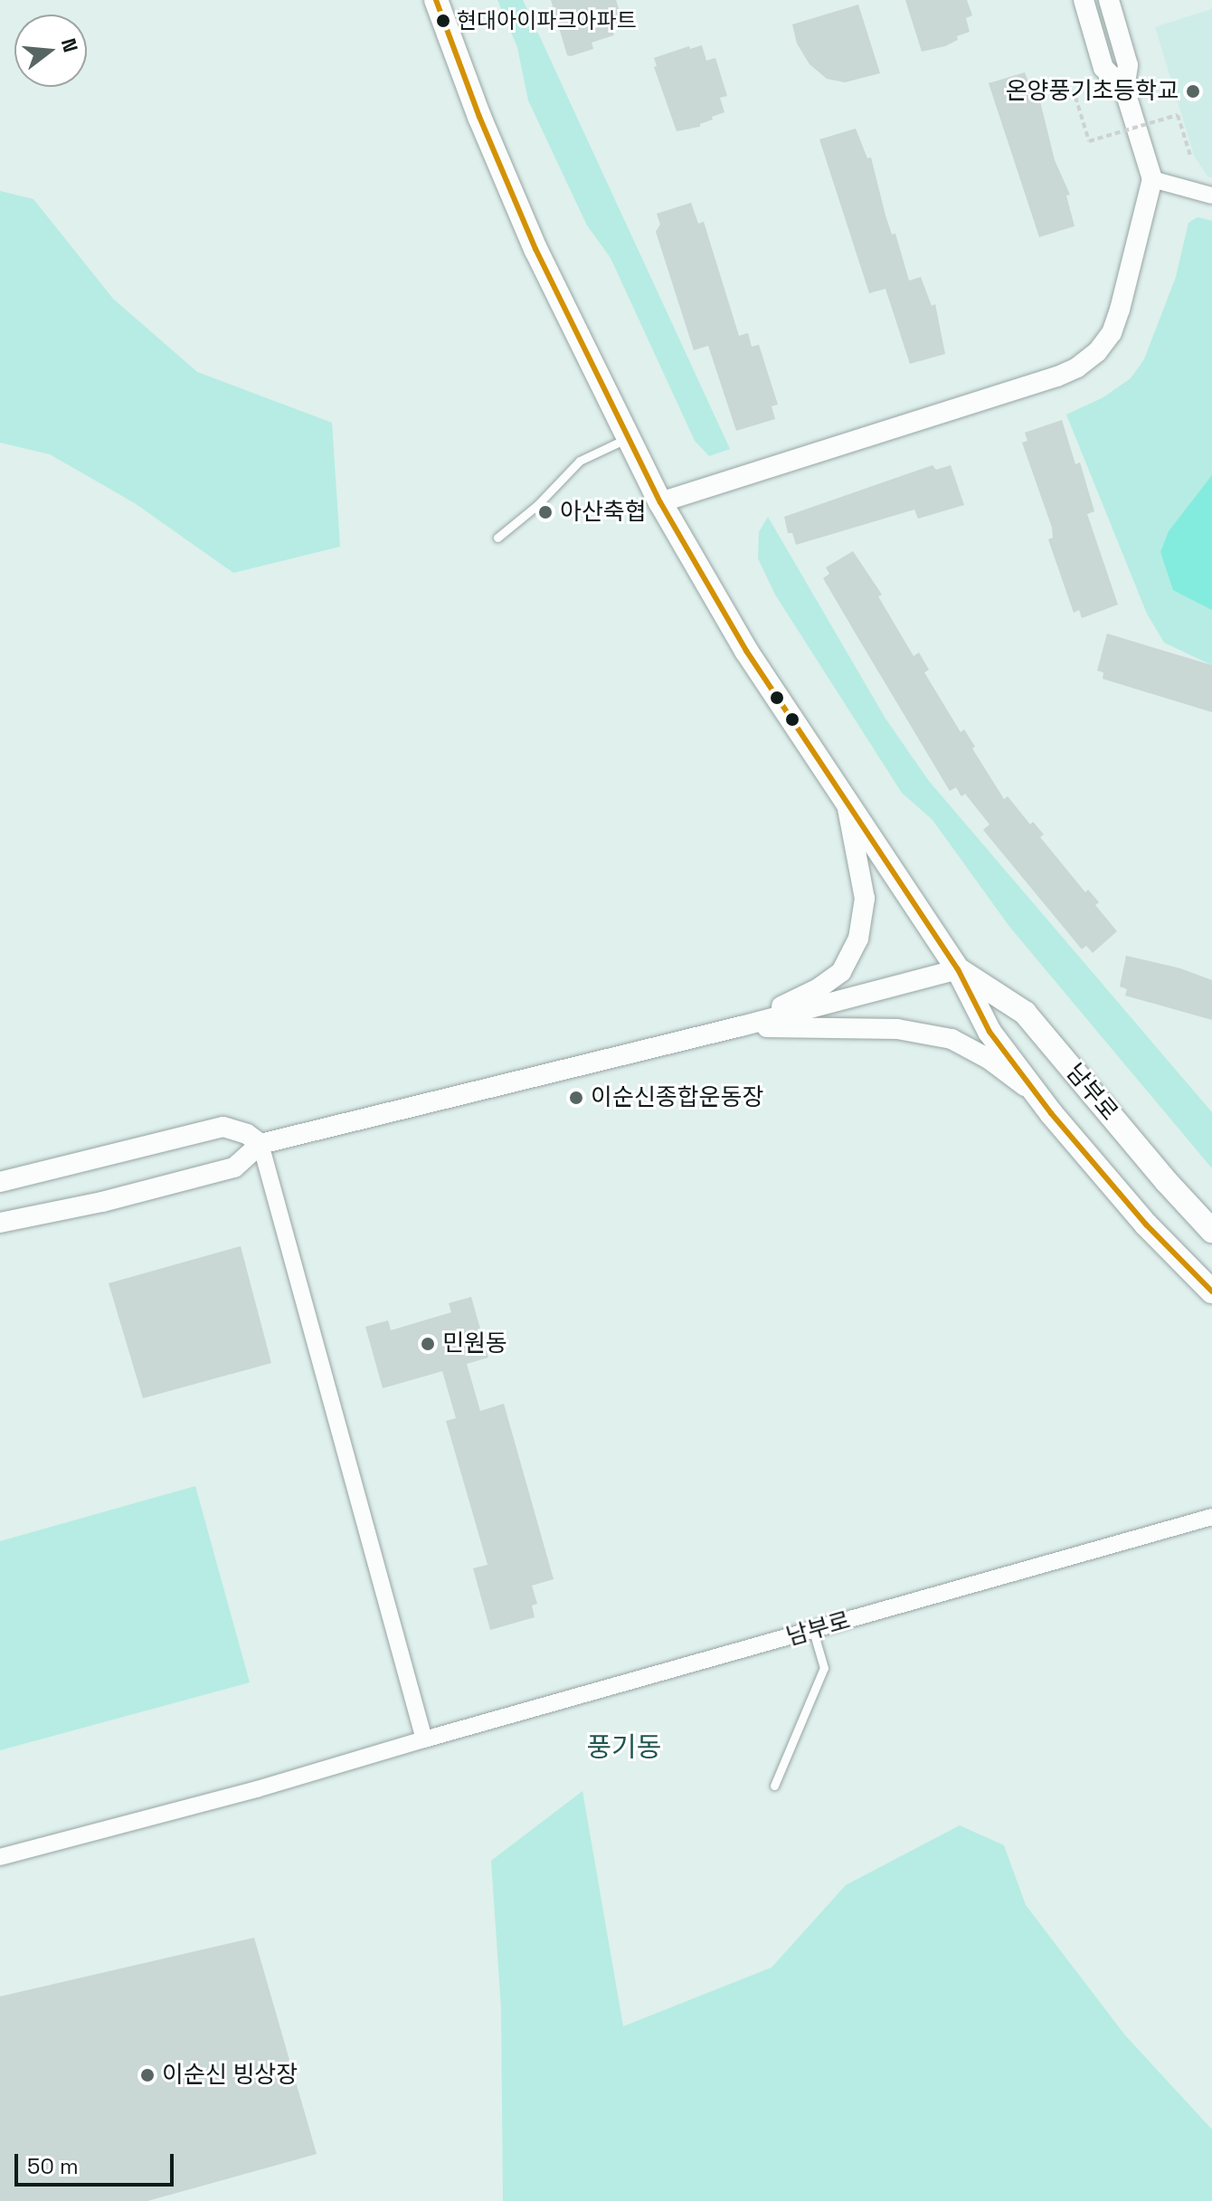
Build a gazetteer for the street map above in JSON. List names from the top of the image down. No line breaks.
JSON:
{"streets":{"main road":["남부로"]},"districts":["풍기동"],"places":["현대아이파크아파트","온양풍기초등학교","아산축협","이순신종합운동장","민원동","이순신 빙상장"],"scale_bar":"50 m","north":"right"}
